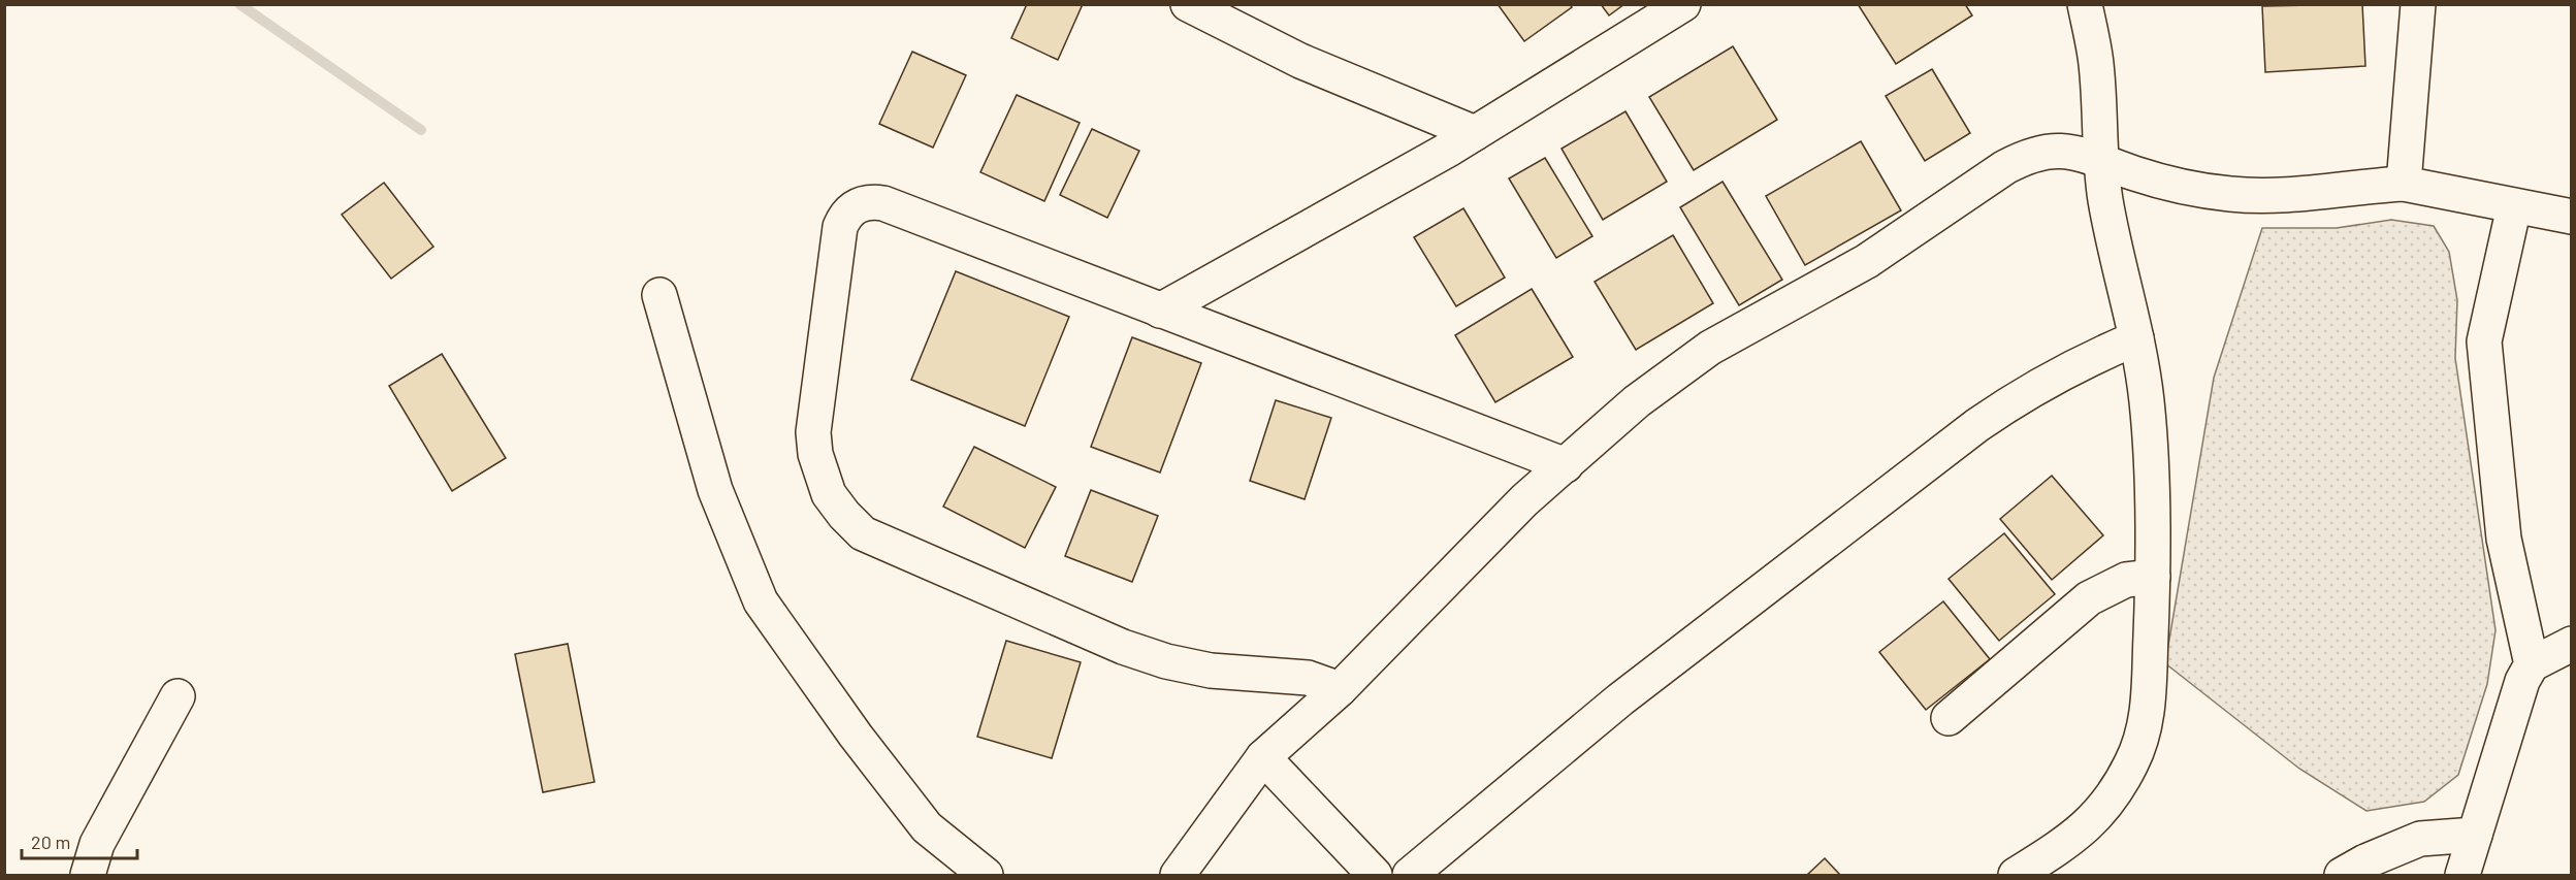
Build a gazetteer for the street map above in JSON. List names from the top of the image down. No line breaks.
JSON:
{"scale_bar":"20 m"}
